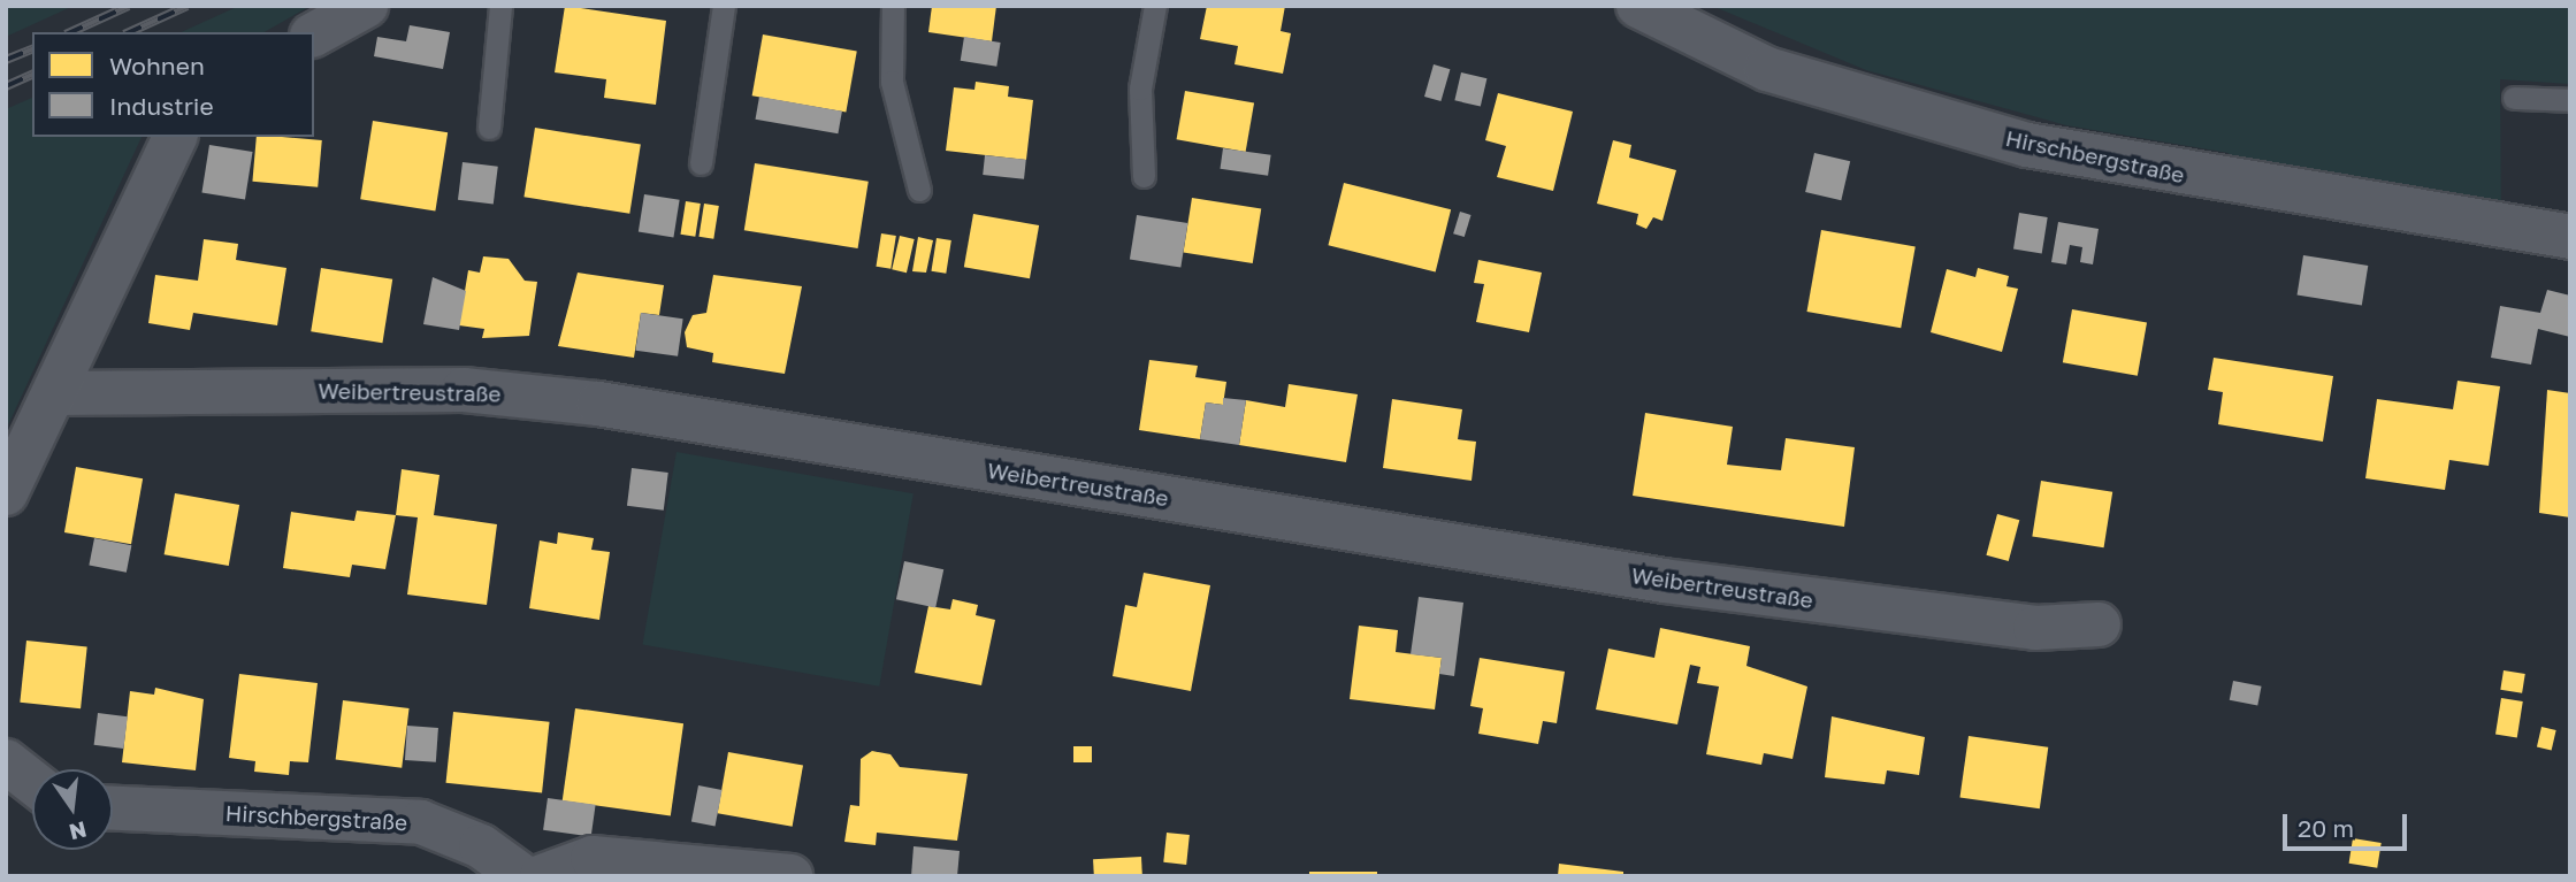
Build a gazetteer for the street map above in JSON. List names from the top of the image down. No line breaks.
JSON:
{"streets":{"street":["Hirschbergstraße","Weibertreustraße"]},"legend":["Wohnen","Industrie"],"scale_bar":"20 m","north":"bottom"}
